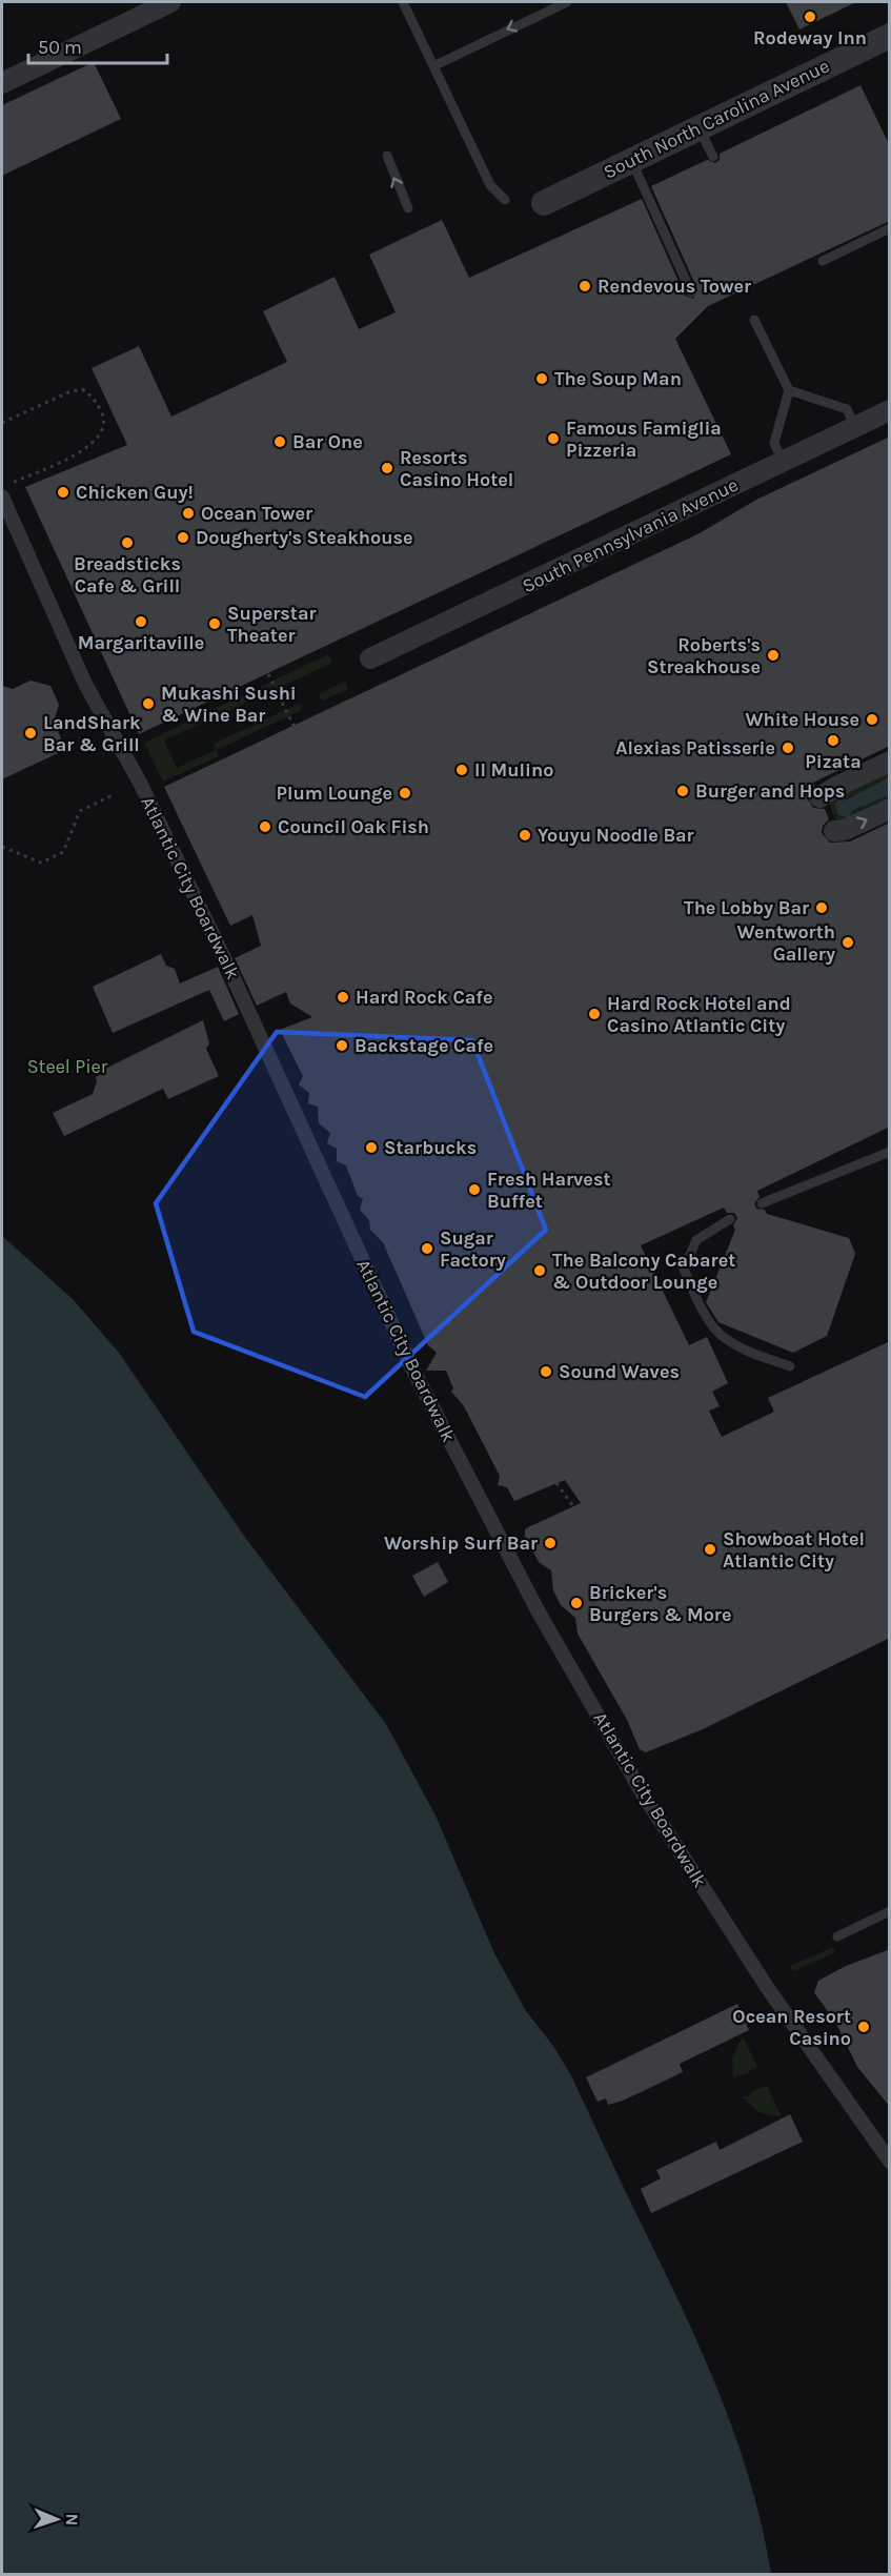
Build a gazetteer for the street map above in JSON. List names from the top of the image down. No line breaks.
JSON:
{"streets":{"street":["South North Carolina Avenue","South Pennsylvania Avenue","Atlantic City Boardwalk"]},"parks":["Steel Pier"],"places":["Rodeway Inn","Rendevous Tower","The Soup Man","Famous Famiglia Pizzeria","Bar One","Resorts Casino Hotel","Chicken Guy!","Ocean Tower","Dougherty's Steakhouse","Breadsticks Cafe & Grill","Margaritaville","Superstar Theater","Roberts's Streakhouse","Mukashi Sushi & Wine Bar","White House","LandShark Bar & Grill","Pizata","Alexias Patisserie","Il Mulino","Burger and Hops","Plum Lounge","Council Oak Fish","Youyu Noodle Bar","The Lobby Bar","Wentworth Gallery","Hard Rock Cafe","Hard Rock Hotel and Casino Atlantic City","Backstage Cafe","Starbucks","Fresh Harvest Buffet","Sugar Factory","The Balcony Cabaret & Outdoor Lounge","Sound Waves","Worship Surf Bar","Showboat Hotel Atlantic City","Bricker's Burgers & More","Ocean Resort Casino"],"scale_bar":"50 m","north":"right"}
